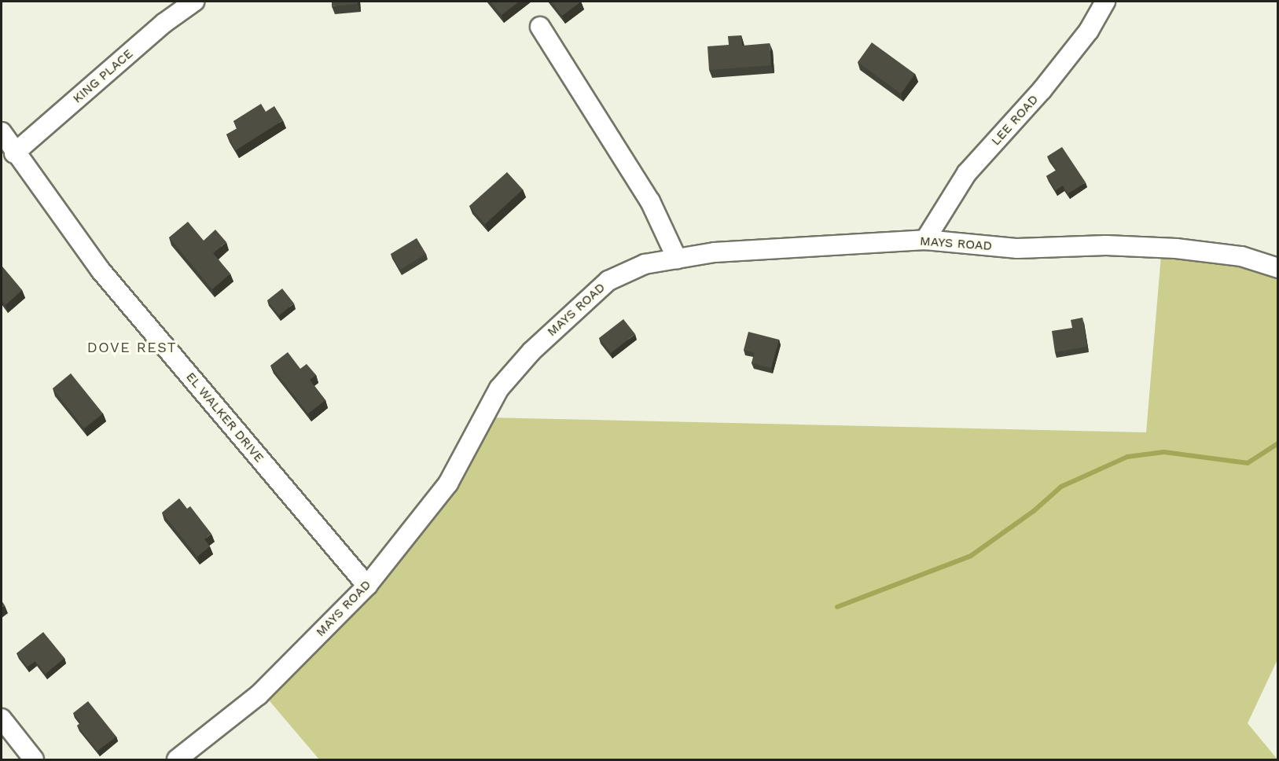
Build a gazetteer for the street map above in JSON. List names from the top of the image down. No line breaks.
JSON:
{"streets":{"street":["KING PLACE","LEE ROAD","MAYS ROAD","EL WALKER DRIVE"]},"crossings":[["KING PLACE","EL WALKER DRIVE"],["LEE ROAD","MAYS ROAD"],["MAYS ROAD","EL WALKER DRIVE"]],"districts":["DOVE REST"]}
